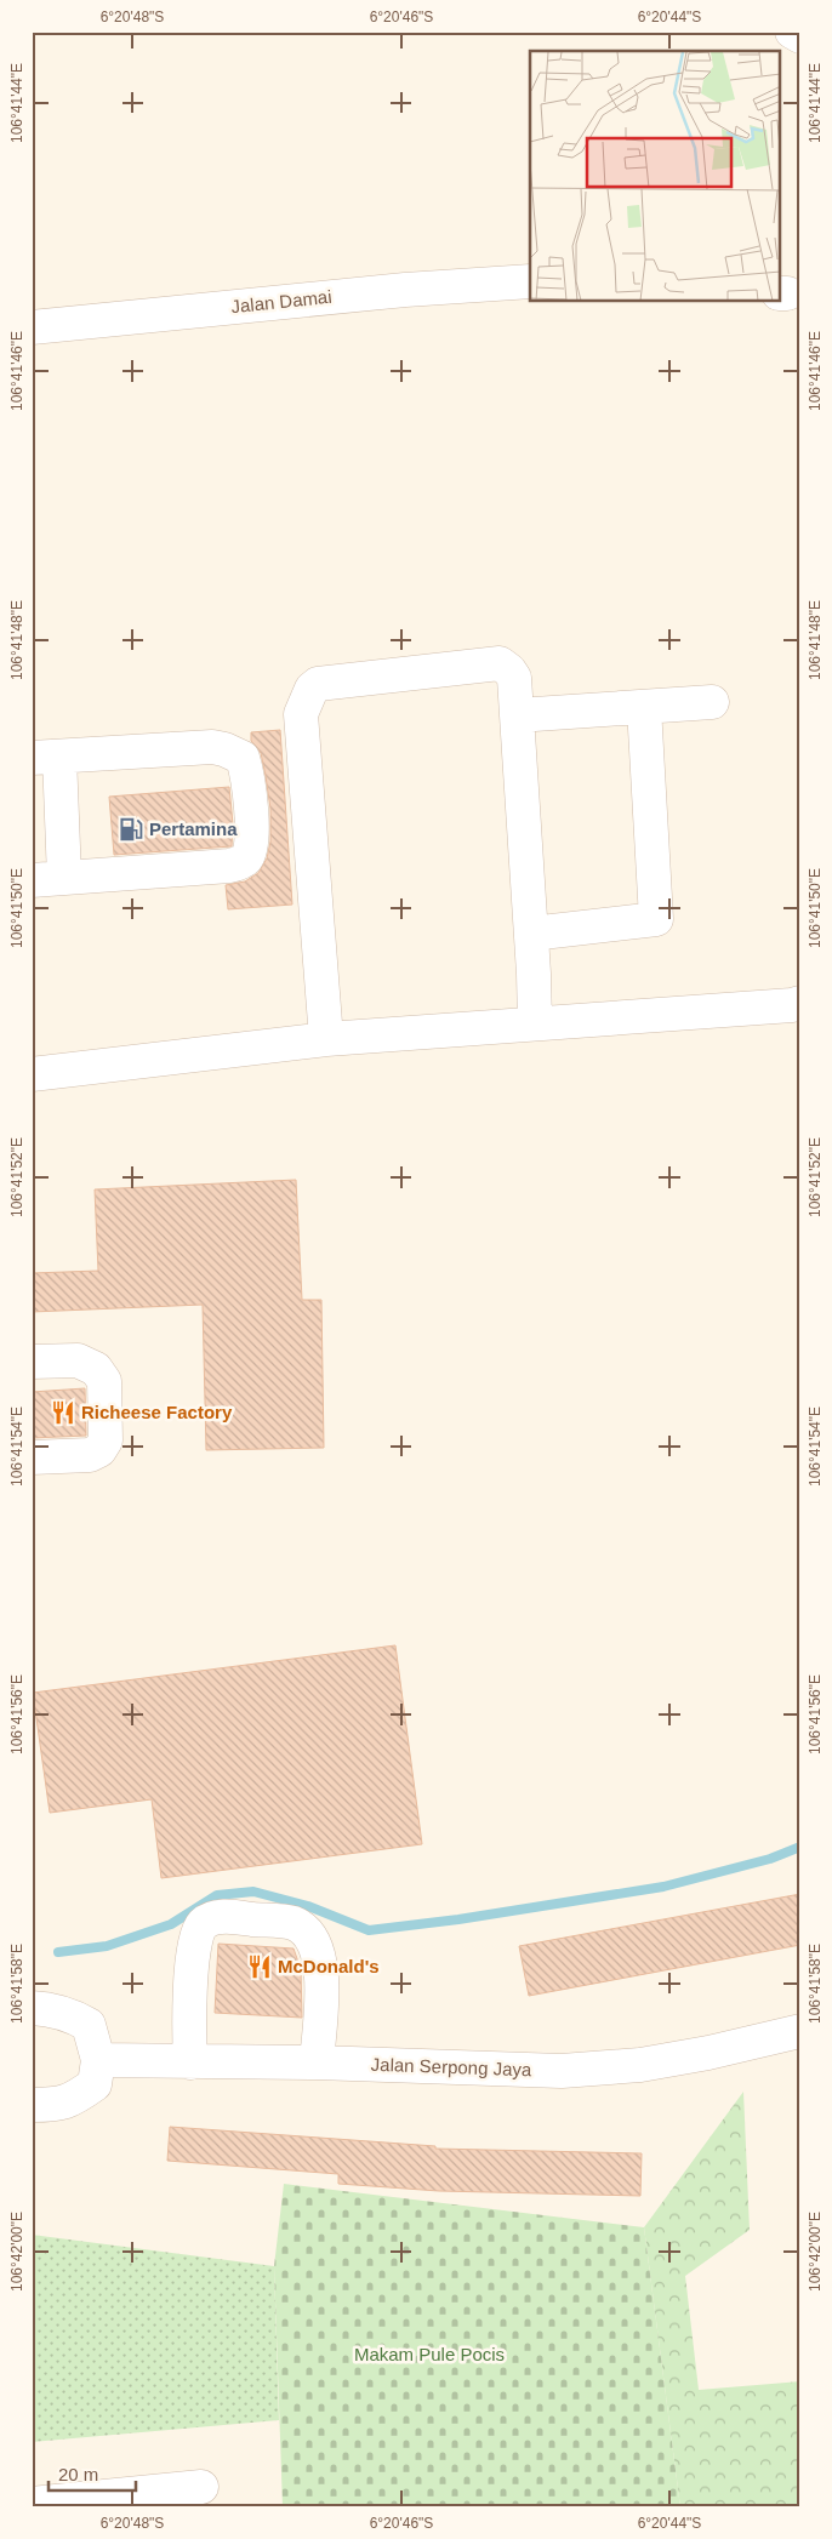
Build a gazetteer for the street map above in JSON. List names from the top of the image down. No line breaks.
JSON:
{"streets":{"street":["Jalan Damai","Jalan Serpong Jaya"]},"parks":["Makam Pule Pocis"],"places":{"fuel station":["Pertamina"],"restaurant":["Richeese Factory","McDonald's"]},"scale_bar":"20 m","coordinates":["6°20'48\"S","6°20'46\"S","6°20'44\"S","106°41'44\"E","106°41'46\"E","106°41'48\"E","106°41'50\"E","106°41'52\"E","106°41'54\"E","106°41'56\"E","106°41'58\"E","106°42'00\"E"]}
